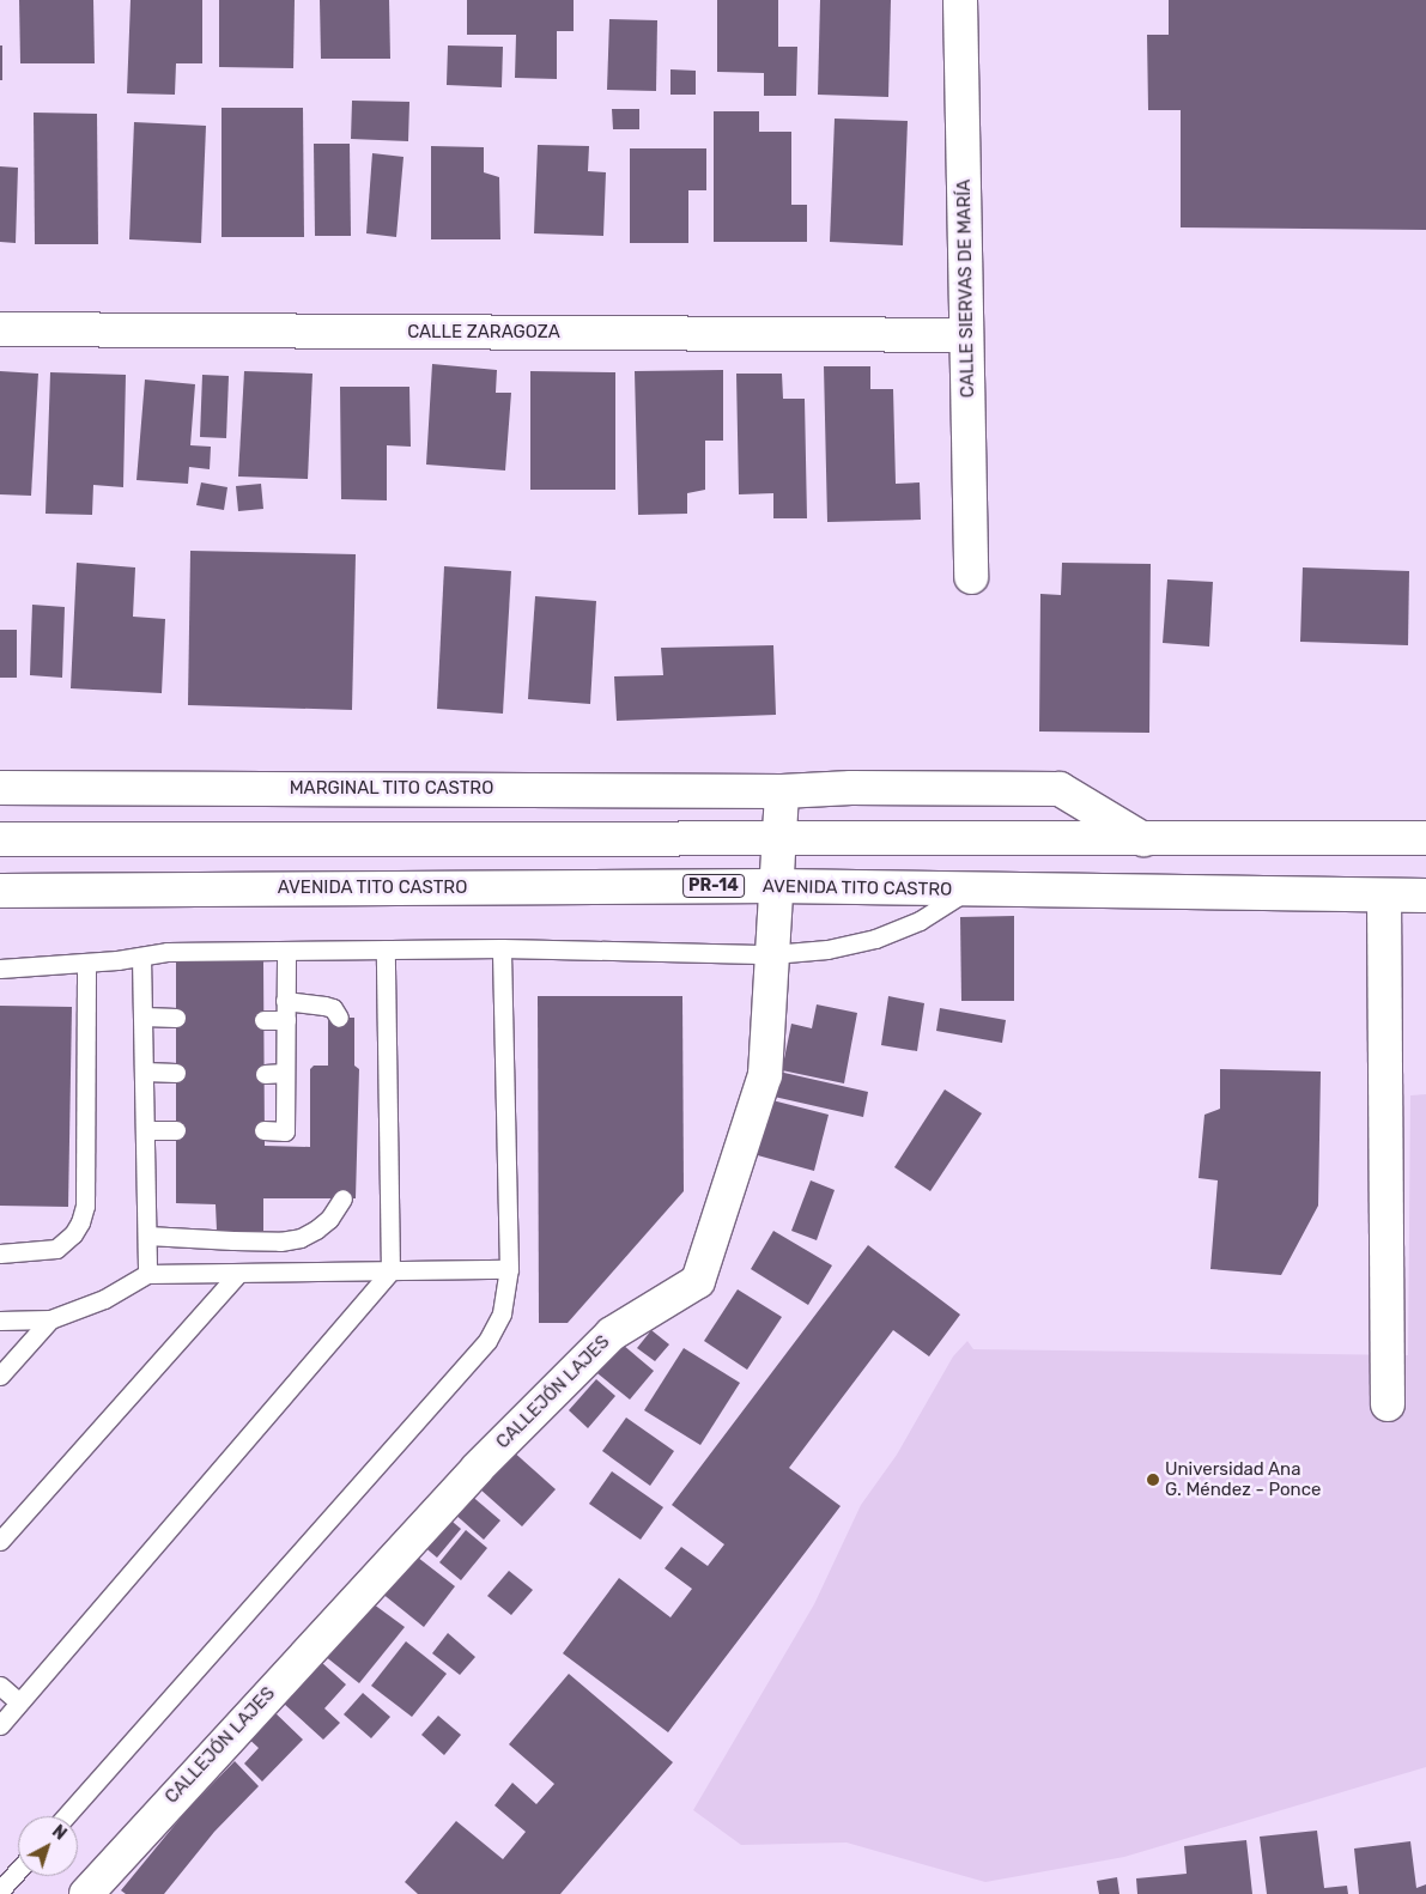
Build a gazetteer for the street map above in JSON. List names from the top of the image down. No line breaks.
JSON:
{"streets":{"street":["CALLE SIERVAS DE MARÍA","CALLE ZARAGOZA","MARGINAL TITO CASTRO","PR-14","AVENIDA TITO CASTRO","CALLEJÓN LAJES"]},"crossings":[["CALLE SIERVAS DE MARÍA","CALLE ZARAGOZA"],["MARGINAL TITO CASTRO","CALLEJÓN LAJES"],["AVENIDA TITO CASTRO","CALLEJÓN LAJES"]],"places":["Universidad Ana G. Méndez - Ponce"],"north":"top right"}
